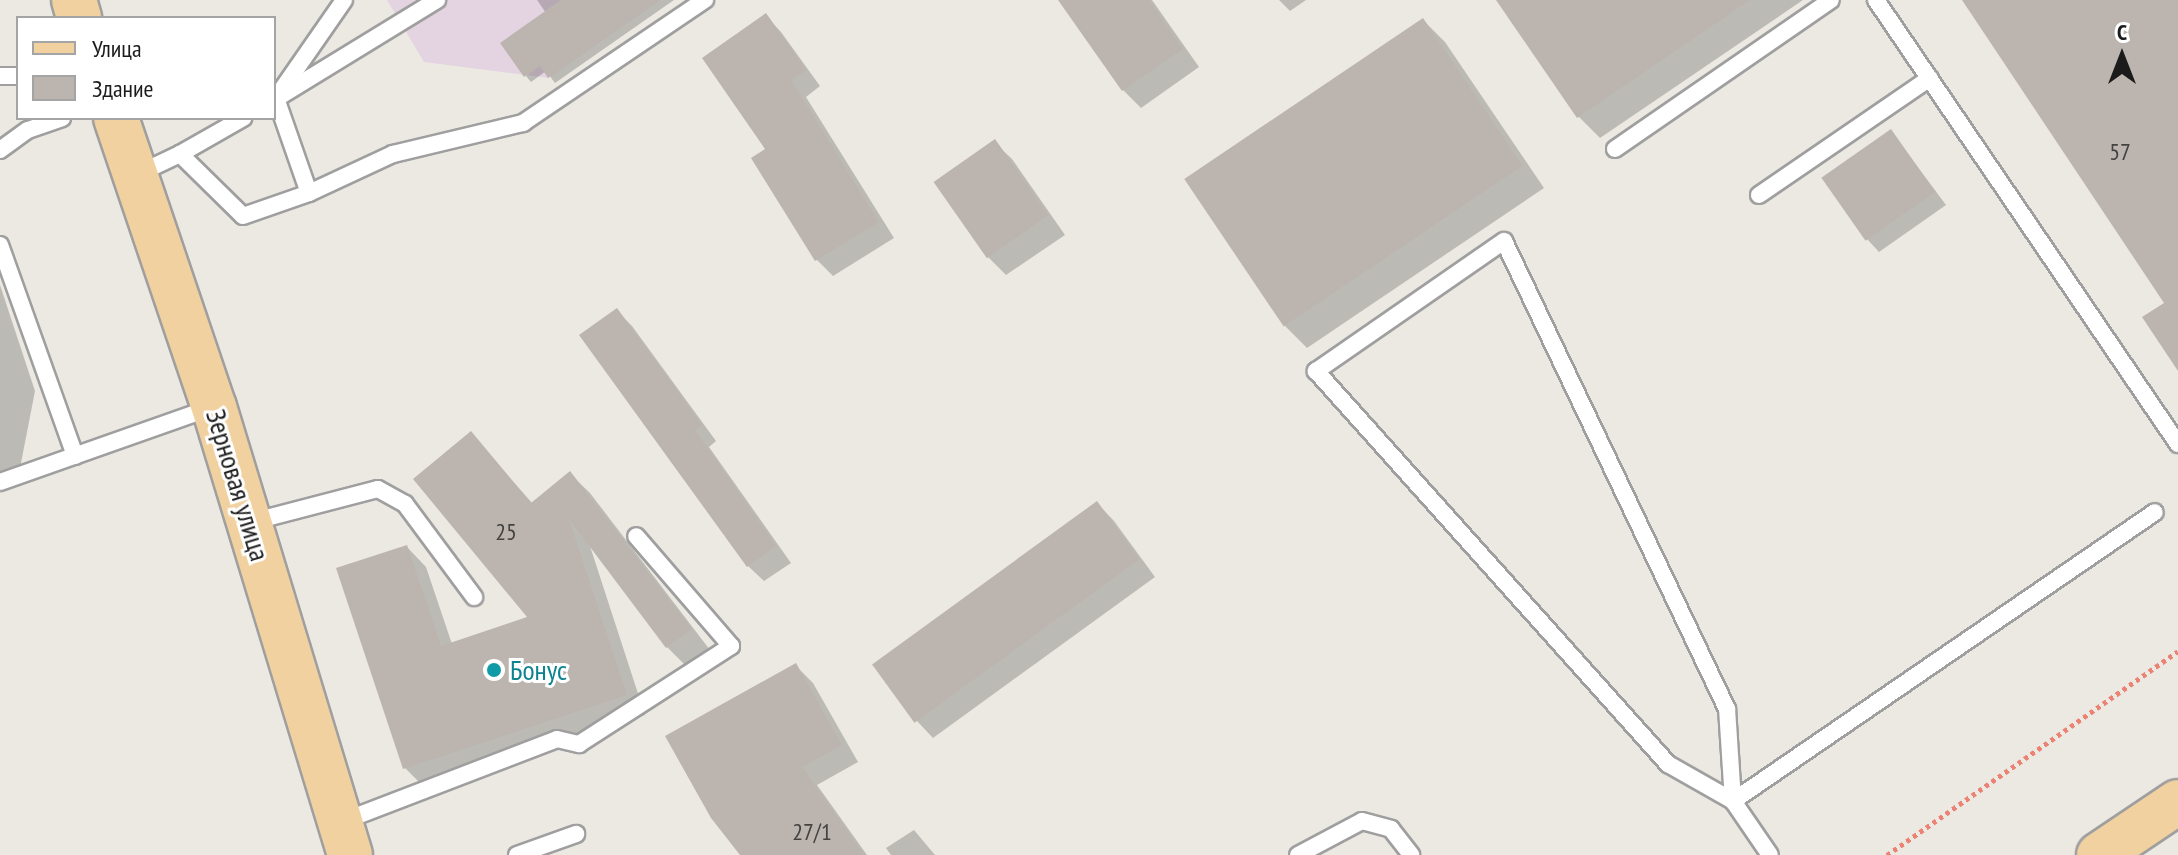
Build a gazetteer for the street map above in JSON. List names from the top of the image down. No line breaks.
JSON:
{"streets":{"main road":["Зерновая улица"]},"places":["Бонус"],"house_numbers":["57","25","27/1"],"legend":["Улица","Здание"],"north":"top"}
